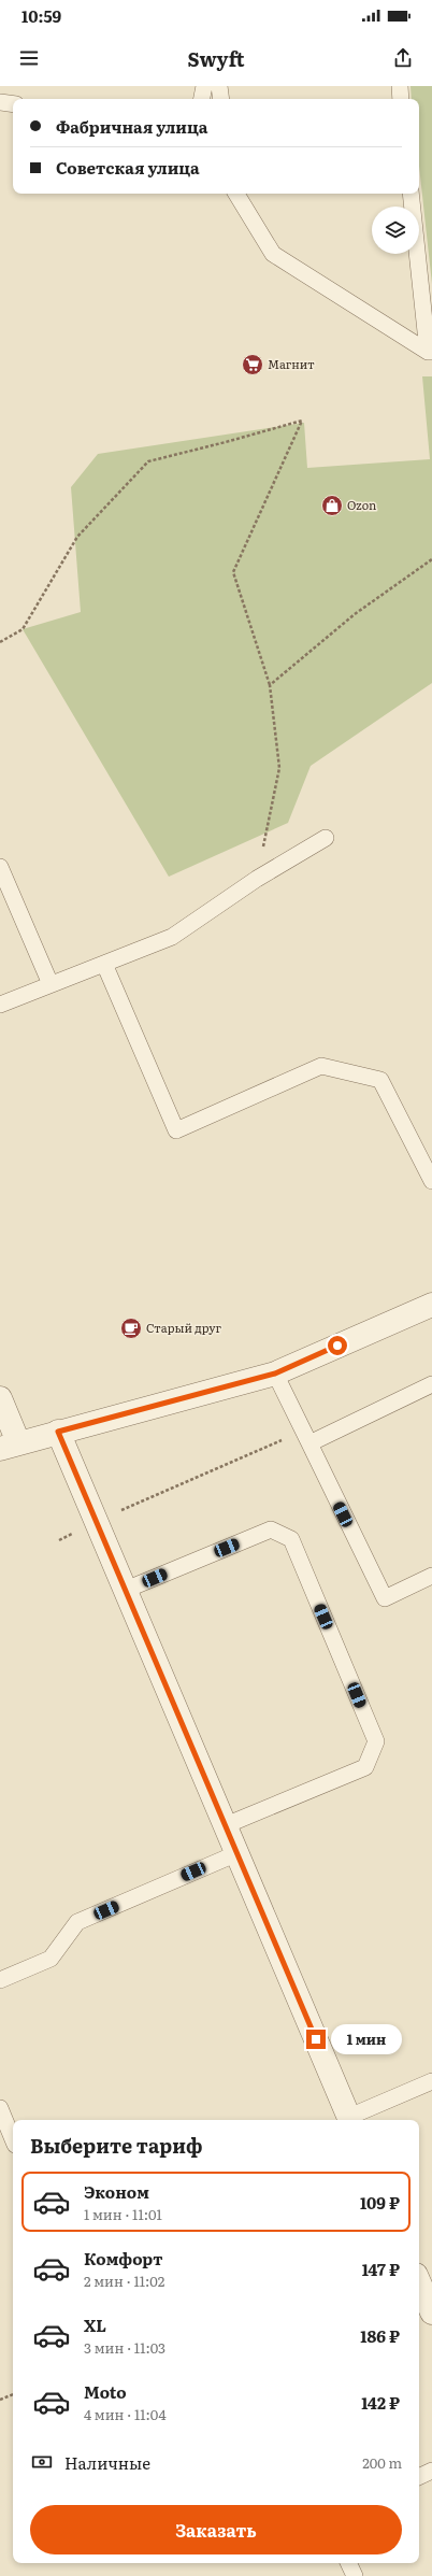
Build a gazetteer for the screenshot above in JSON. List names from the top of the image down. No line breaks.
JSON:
{"places":{"supermarket":["Магнит"],"shop":["Ozon"],"cafe":["Старый друг"]},"page":{"status":"10:59","header":"Swyft","banner":["Фабричная улица","Советская улица"],"bubble":"1 мин","heading":"Выберите тариф","list":[{"name":"Эконом","note":"1 мин · 11:01","value":"109 ₽"},{"name":"Комфорт","note":"2 мин · 11:02","value":"147 ₽"},{"name":"XL","note":"3 мин · 11:03","value":"186 ₽"},{"name":"Moto","note":"4 мин · 11:04","value":"142 ₽"}],"pay":["Наличные","200 m"],"buttons":"Заказать"}}
